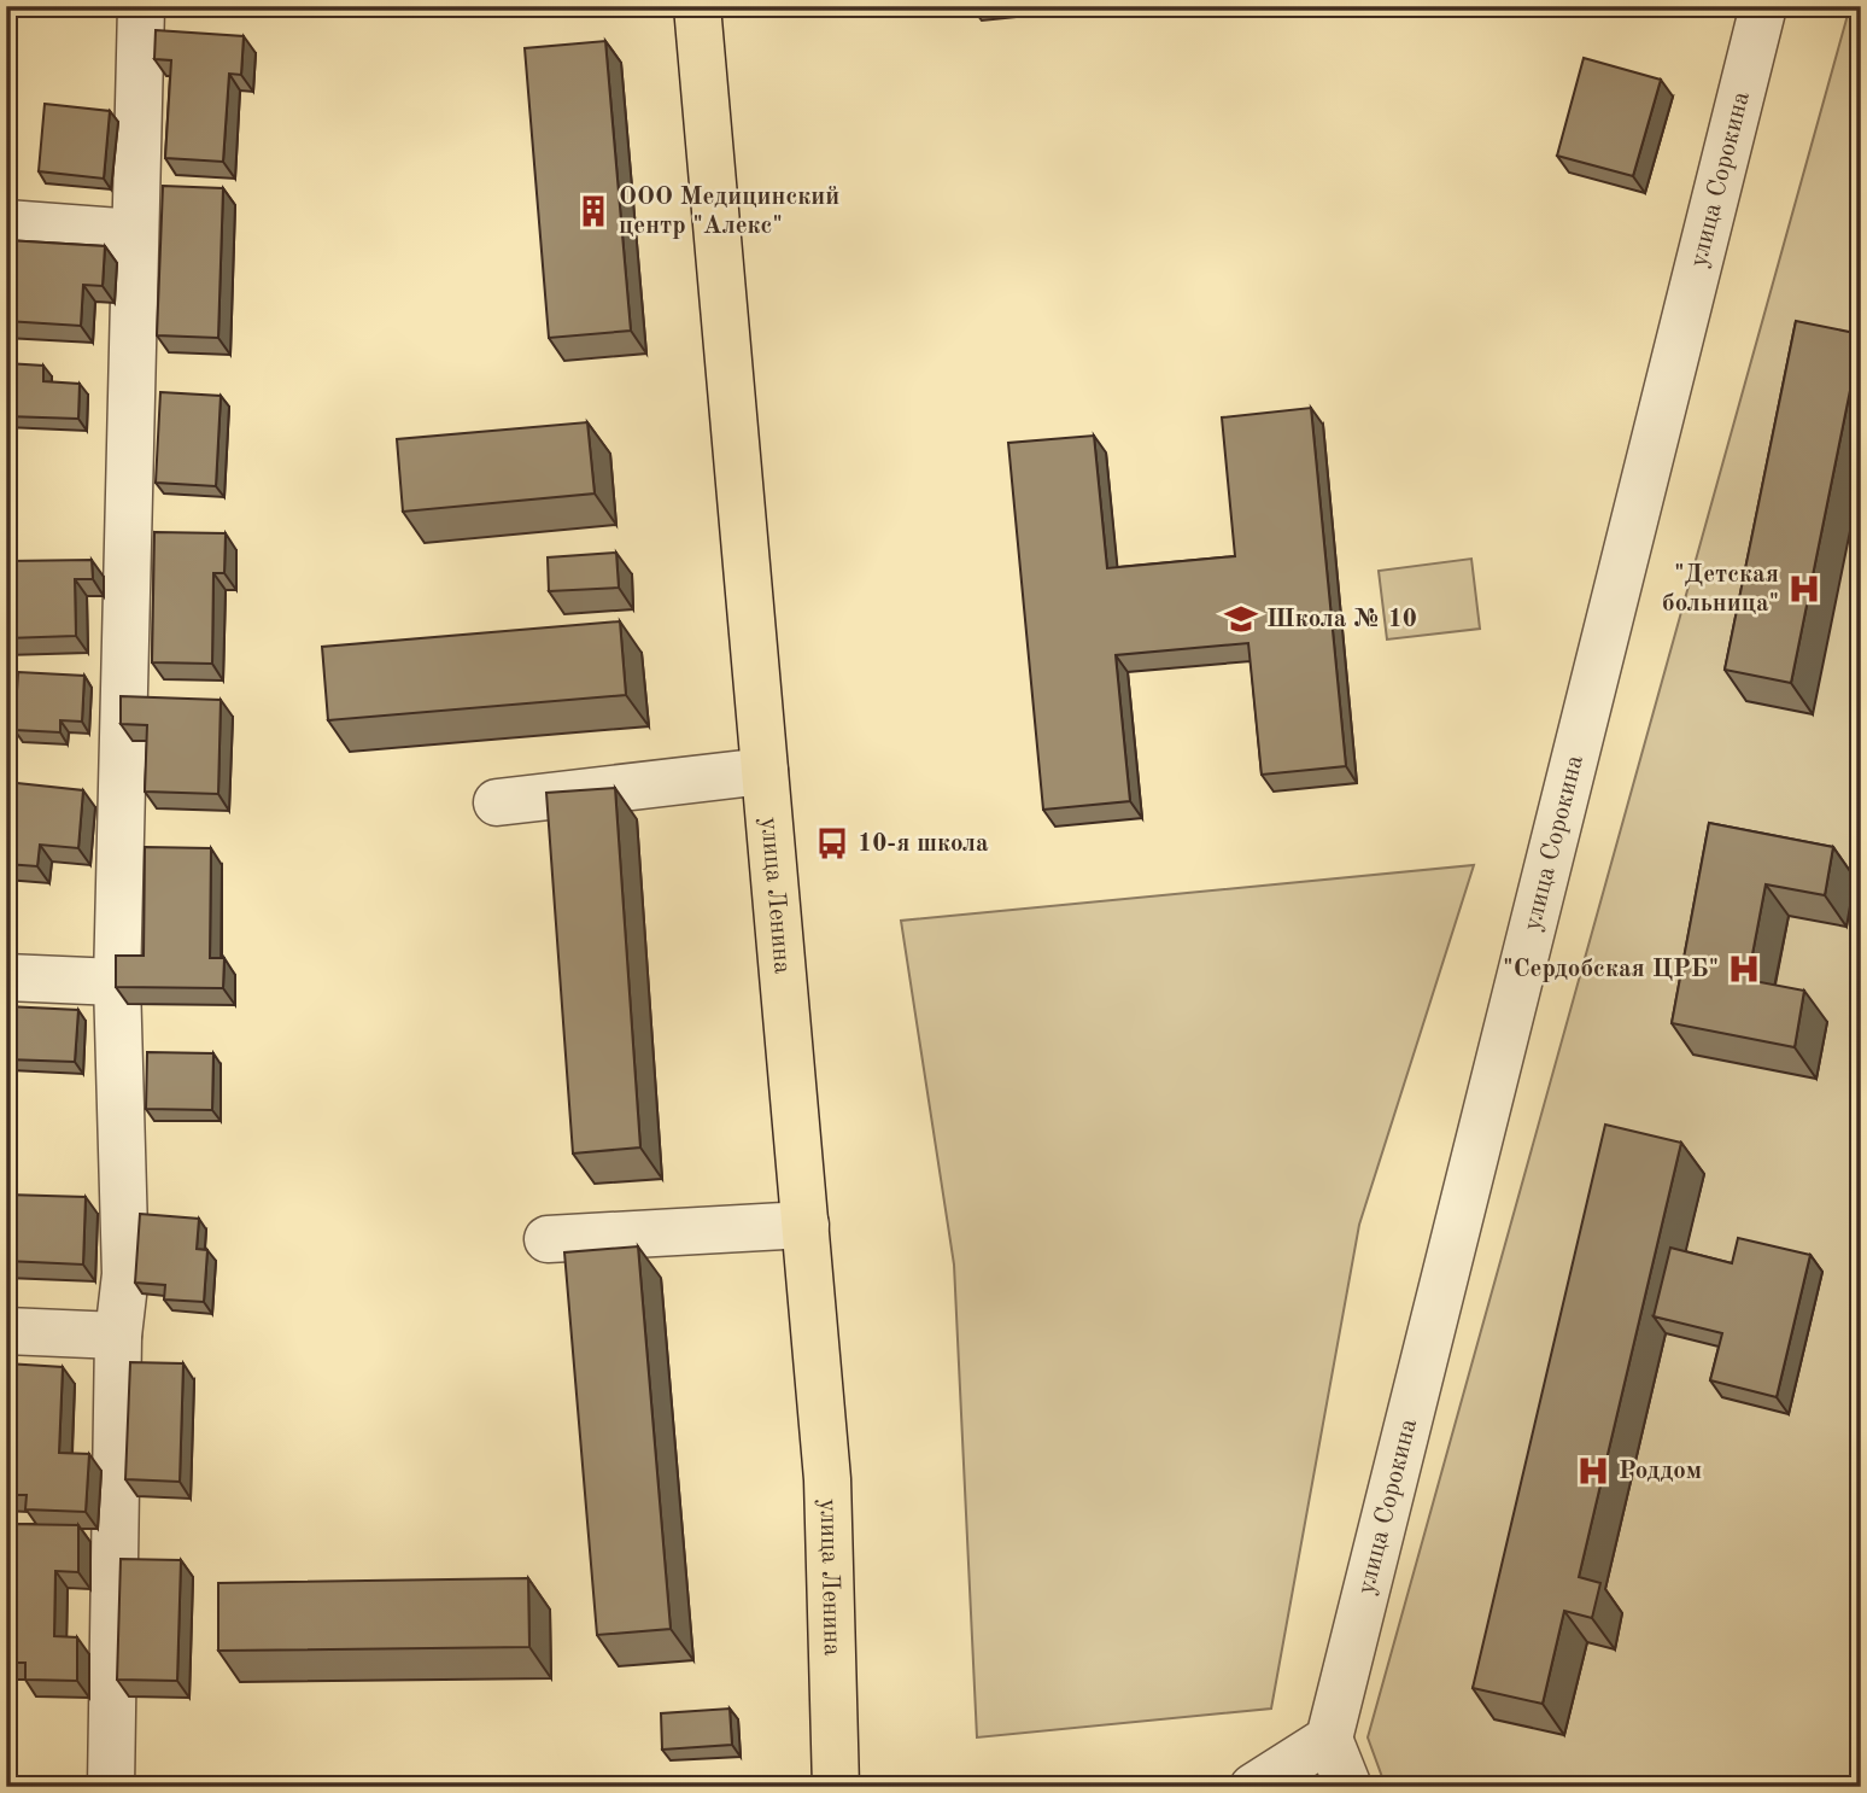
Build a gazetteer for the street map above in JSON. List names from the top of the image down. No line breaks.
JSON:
{"streets":{"main road":["улица Ленина"],"street":["улица Сорокина"]},"places":{"building":["ООО Медицинский центр \"Алекс\""],"hospital":["\"Детская больница\"","\"Сердобская ЦРБ\"","Роддом"],"school or university":["Школа № 10"],"bus stop":["10-я школа"]}}
